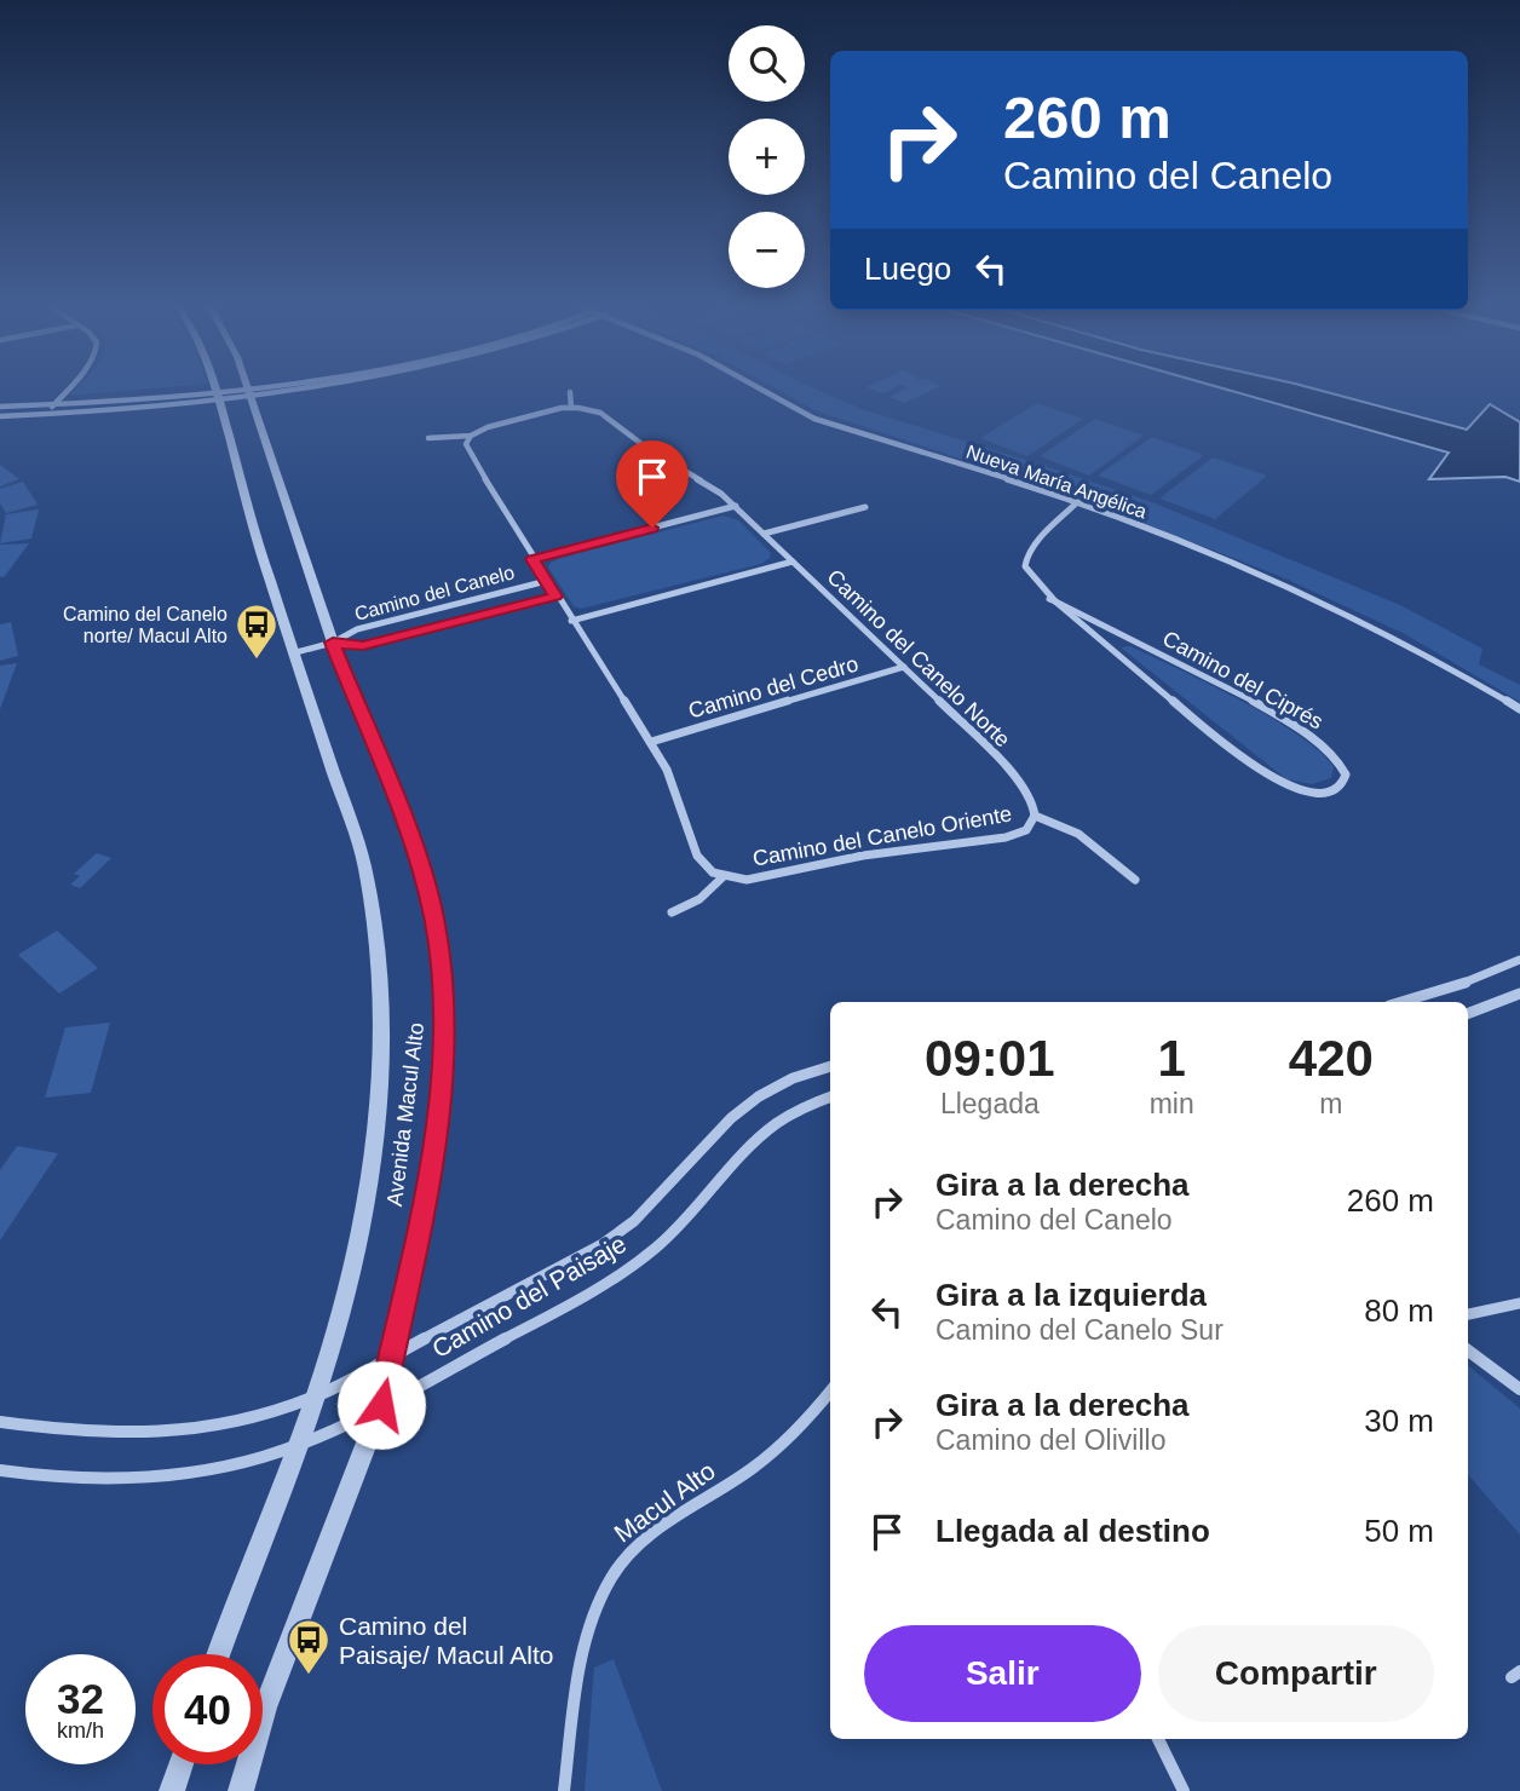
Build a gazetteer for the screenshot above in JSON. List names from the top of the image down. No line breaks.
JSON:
{"streets":{"street":["Nueva María Angélica","Camino del Canelo","Camino del Canelo Norte","Camino del Ciprés","Camino del Cedro","Camino del Canelo Oriente","Avenida Macul Alto","Camino del Paisaje","Macul Alto"]},"crossings":[["Nueva María Angélica","Camino del Ciprés"],["Camino del Canelo","Avenida Macul Alto"],["Camino del Canelo Norte","Camino del Cedro"],["Camino del Canelo Norte","Camino del Canelo Oriente"],["Avenida Macul Alto","Camino del Paisaje"]],"places":{"bus stop":["Camino del Canelo norte/ Macul Alto","Camino del Paisaje/ Macul Alto"]},"page":{"map_buttons":["+","−"],"turn":["260 m","Camino del Canelo"],"then":"Luego","eta":["09:01","Llegada","1","min","420","m"],"list":[{"name":"Gira a la derecha","note":"Camino del Canelo","value":"260 m"},{"name":"Gira a la izquierda","note":"Camino del Canelo Sur","value":"80 m"},{"name":"Gira a la derecha","note":"Camino del Olivillo","value":"30 m"},{"name":"Llegada al destino","value":"50 m"}],"buttons":["Salir","Compartir"],"speed":"32 km/h","limit":"40"}}
